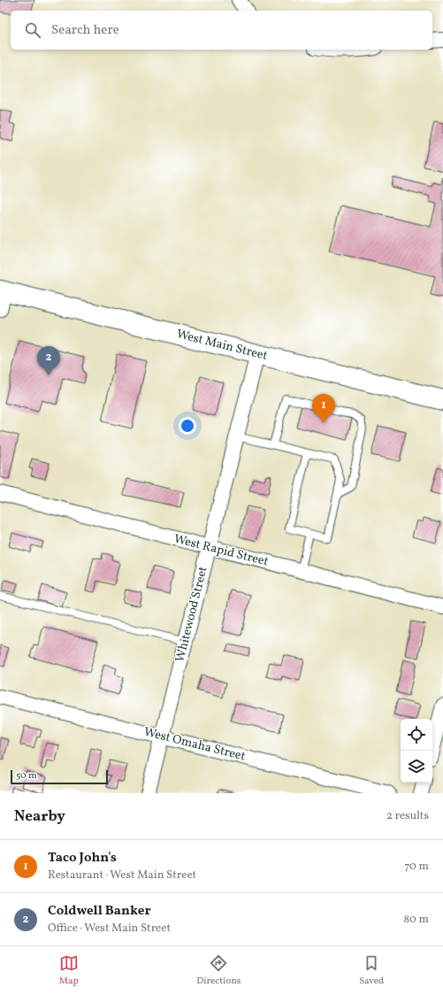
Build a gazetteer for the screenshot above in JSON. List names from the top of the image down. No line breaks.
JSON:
{"streets":{"main road":["West Main Street"],"street":["West Rapid Street","Whitewood Street","West Omaha Street"]},"crossings":[["West Main Street","Whitewood Street"],["West Rapid Street","Whitewood Street"],["Whitewood Street","West Omaha Street"]],"scale_bar":"50 m","page":{"search":"Search here","pins":["2","1"],"scale":"50 m","heading":["Nearby","2 results"],"list":[{"mark":"1","name":"Taco John's","note":"Restaurant · West Main Street","value":"70 m"},{"mark":"2","name":"Coldwell Banker","note":"Office · West Main Street","value":"80 m"}],"nav":["Map","Directions","Saved"]}}
